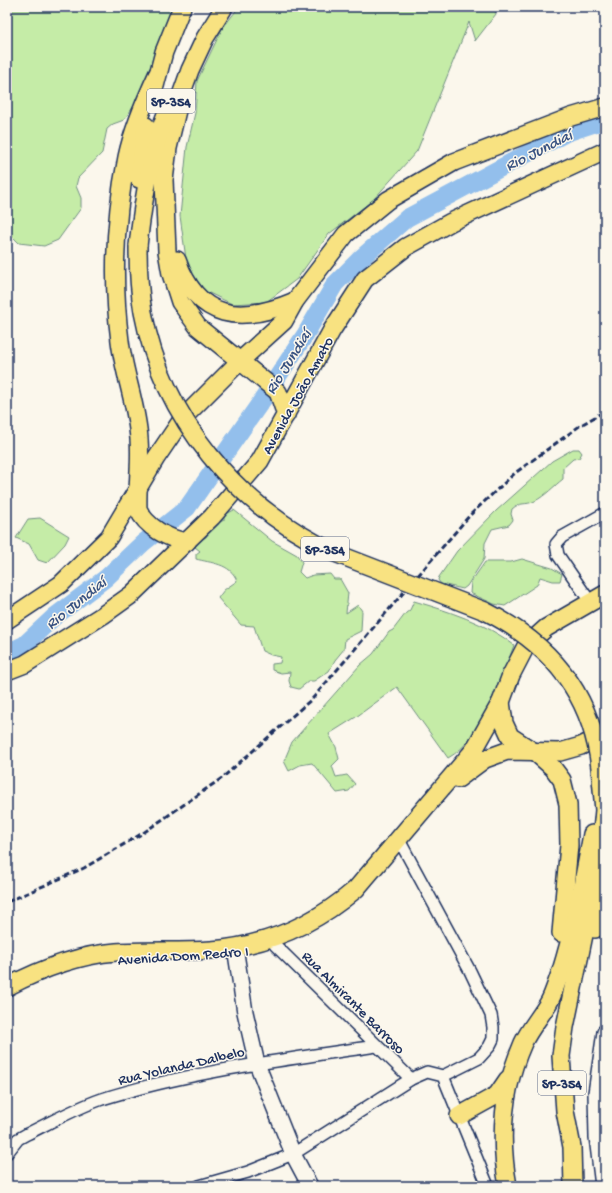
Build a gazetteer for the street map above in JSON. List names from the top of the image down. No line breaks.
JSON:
{"streets":{"main road":["SP-354","Avenida João Amato","Avenida Dom Pedro I"],"street":["Rua Almirante Barroso","Rua Yolanda Dalbelo"]},"crossings":[["Avenida Dom Pedro I","Rua Almirante Barroso"],["Rua Almirante Barroso","Rua Yolanda Dalbelo"]],"water":["Rio Jundiaí"]}
